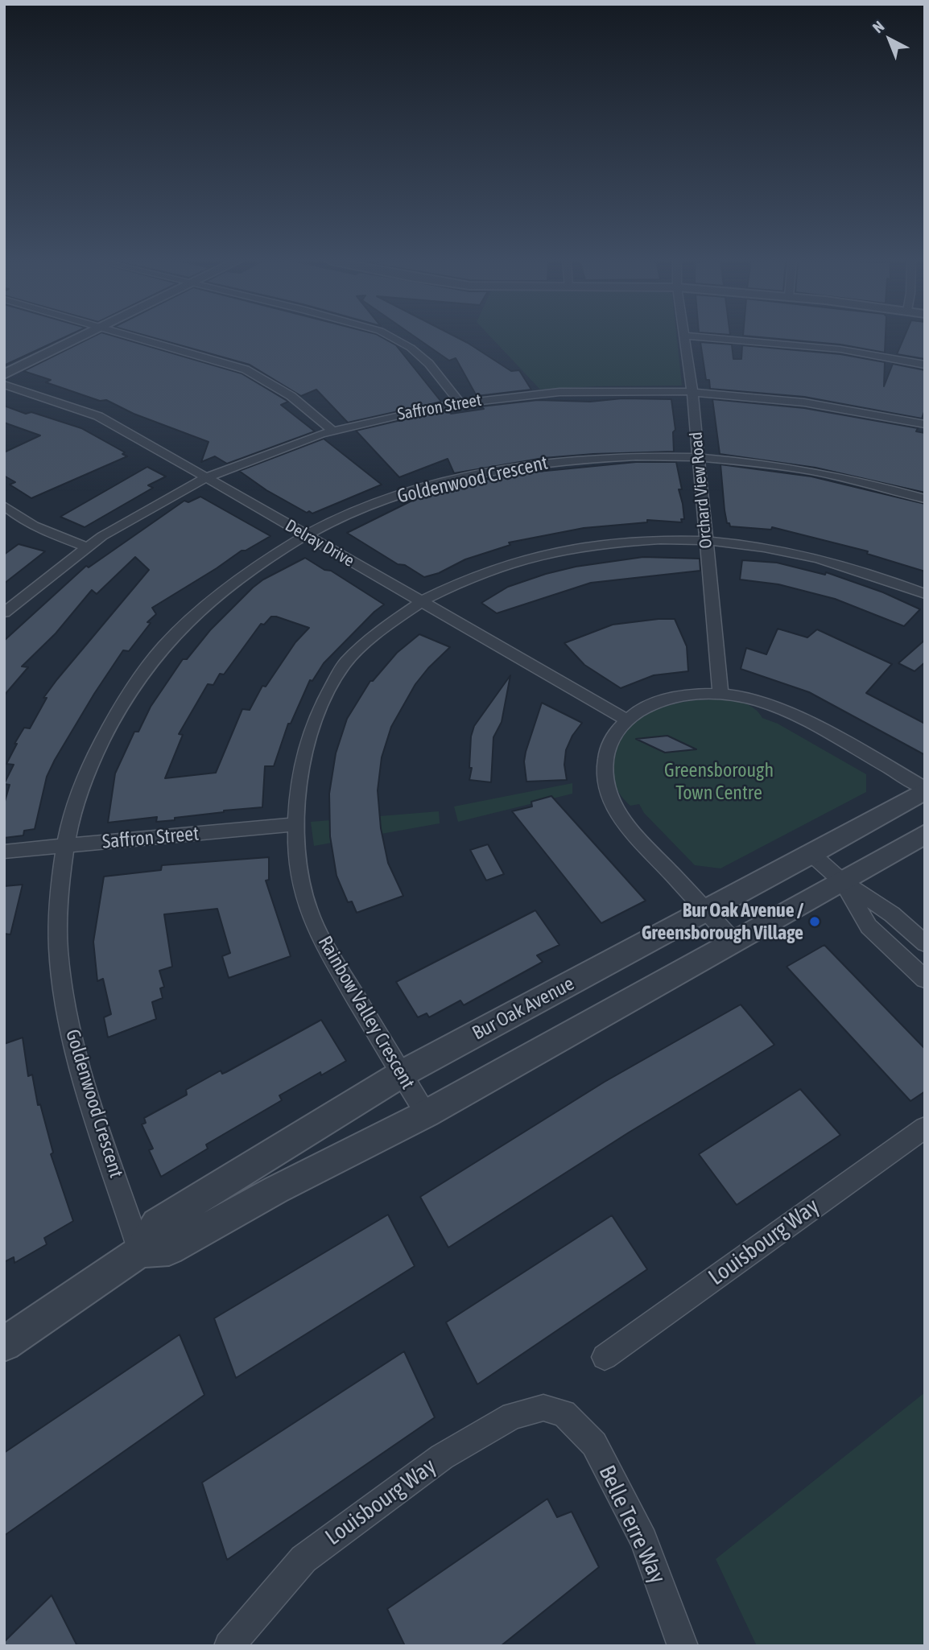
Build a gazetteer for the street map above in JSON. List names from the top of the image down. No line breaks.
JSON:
{"streets":{"street":["Saffron Street","Goldenwood Crescent","Orchard View Road","Delray Drive","Bur Oak Avenue","Rainbow Valley Crescent","Louisbourg Way","Belle Terre Way"]},"crossings":[["Saffron Street","Goldenwood Crescent"],["Saffron Street","Orchard View Road"],["Saffron Street","Delray Drive"],["Saffron Street","Rainbow Valley Crescent"],["Goldenwood Crescent","Orchard View Road"],["Goldenwood Crescent","Delray Drive"],["Goldenwood Crescent","Bur Oak Avenue"],["Orchard View Road","Rainbow Valley Crescent"],["Delray Drive","Rainbow Valley Crescent"],["Bur Oak Avenue","Rainbow Valley Crescent"],["Louisbourg Way","Belle Terre Way"]],"parks":["Greensborough Town Centre"],"places":["Bur Oak Avenue / Greensborough Village"],"north":"top left"}
